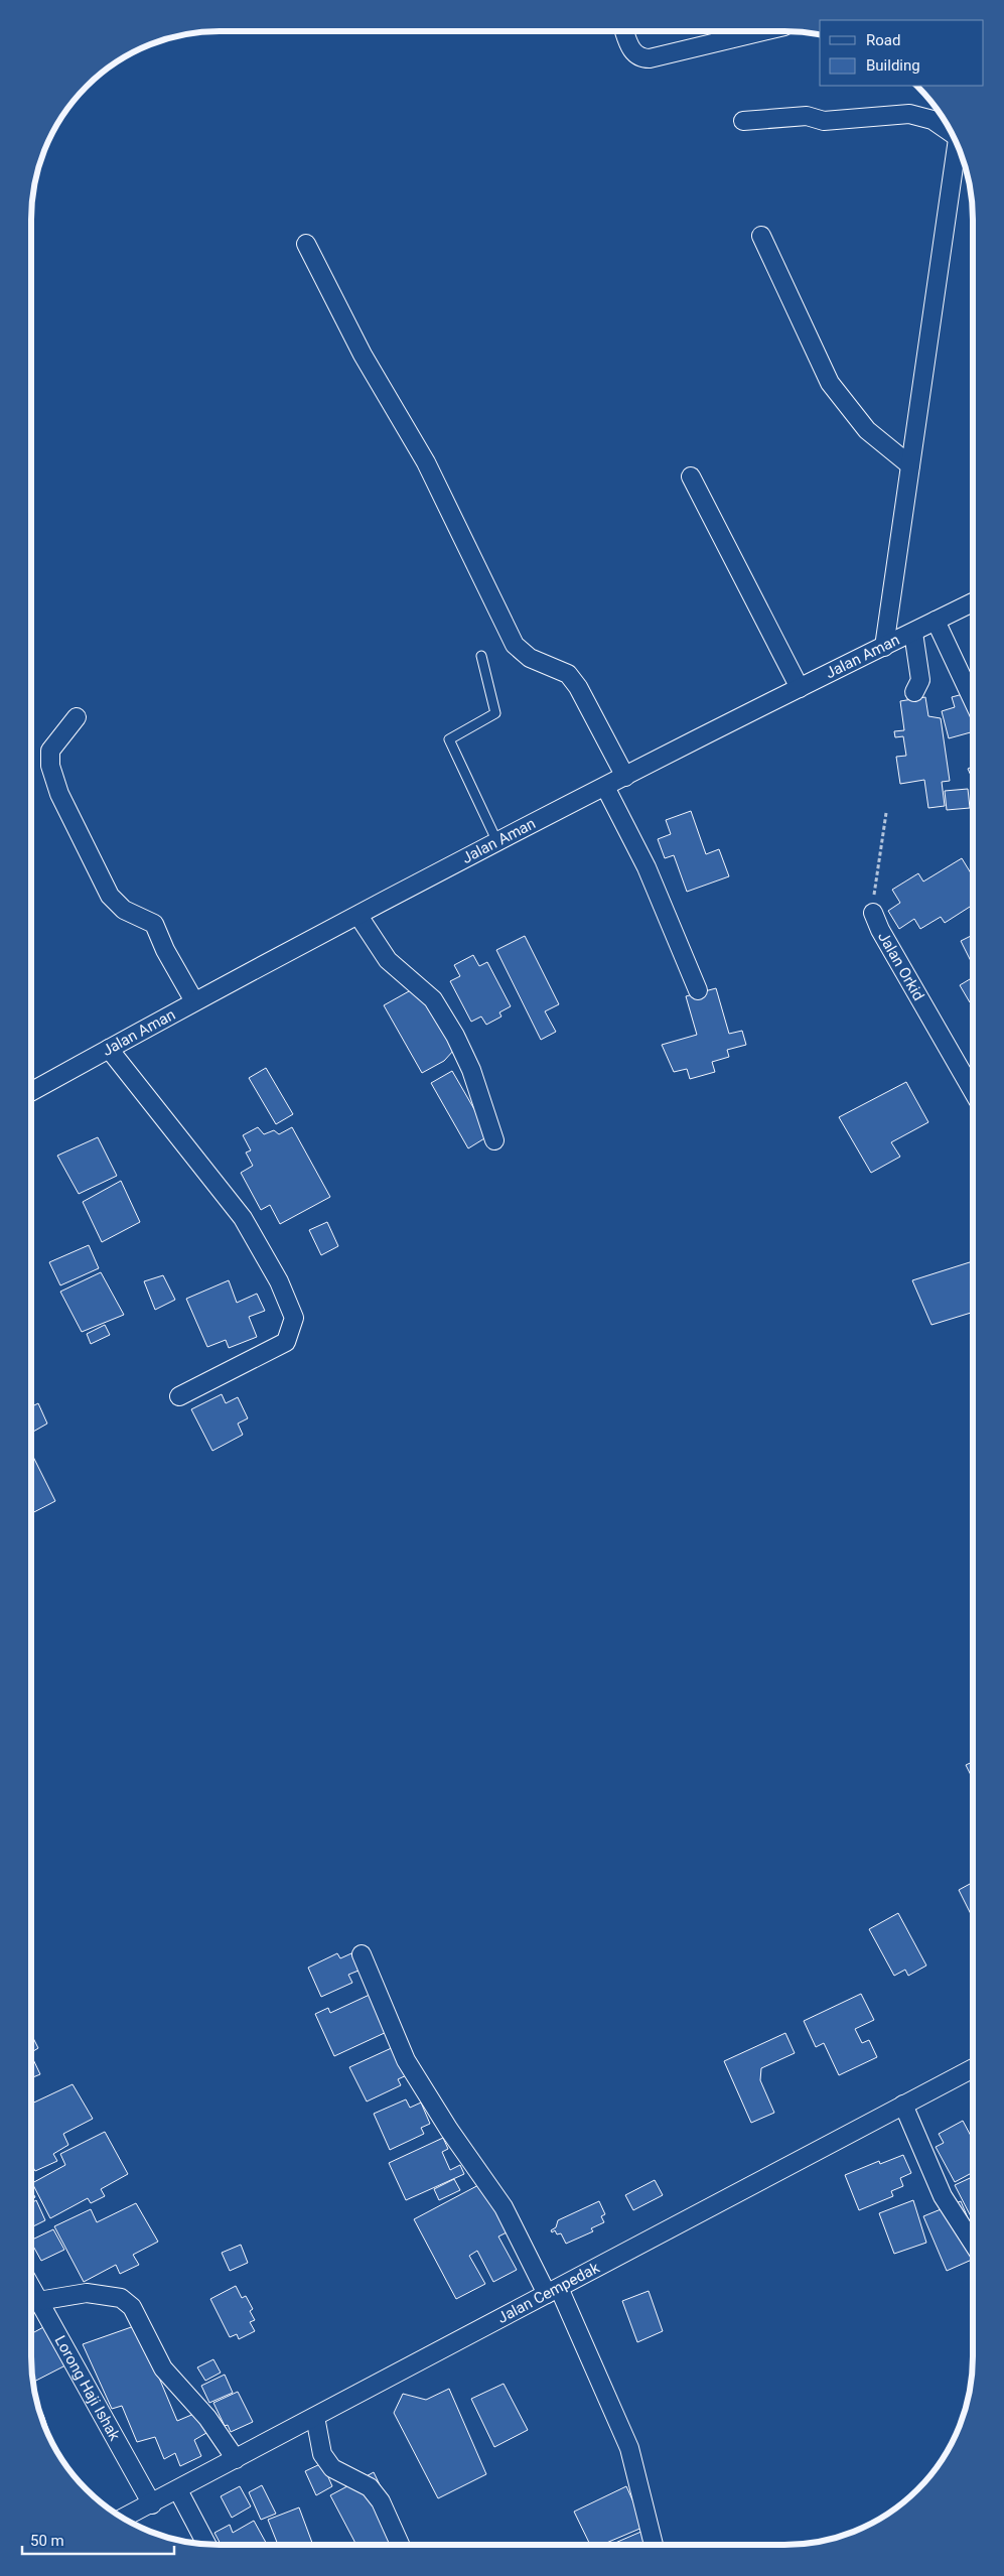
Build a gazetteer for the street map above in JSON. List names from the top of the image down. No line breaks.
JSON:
{"streets":{"street":["Jalan Aman","Jalan Orkid","Jalan Cempedak","Lorong Haji Ishak"]},"crossings":[["Jalan Cempedak","Lorong Haji Ishak"]],"legend":["Road","Building"],"scale_bar":"50 m"}
